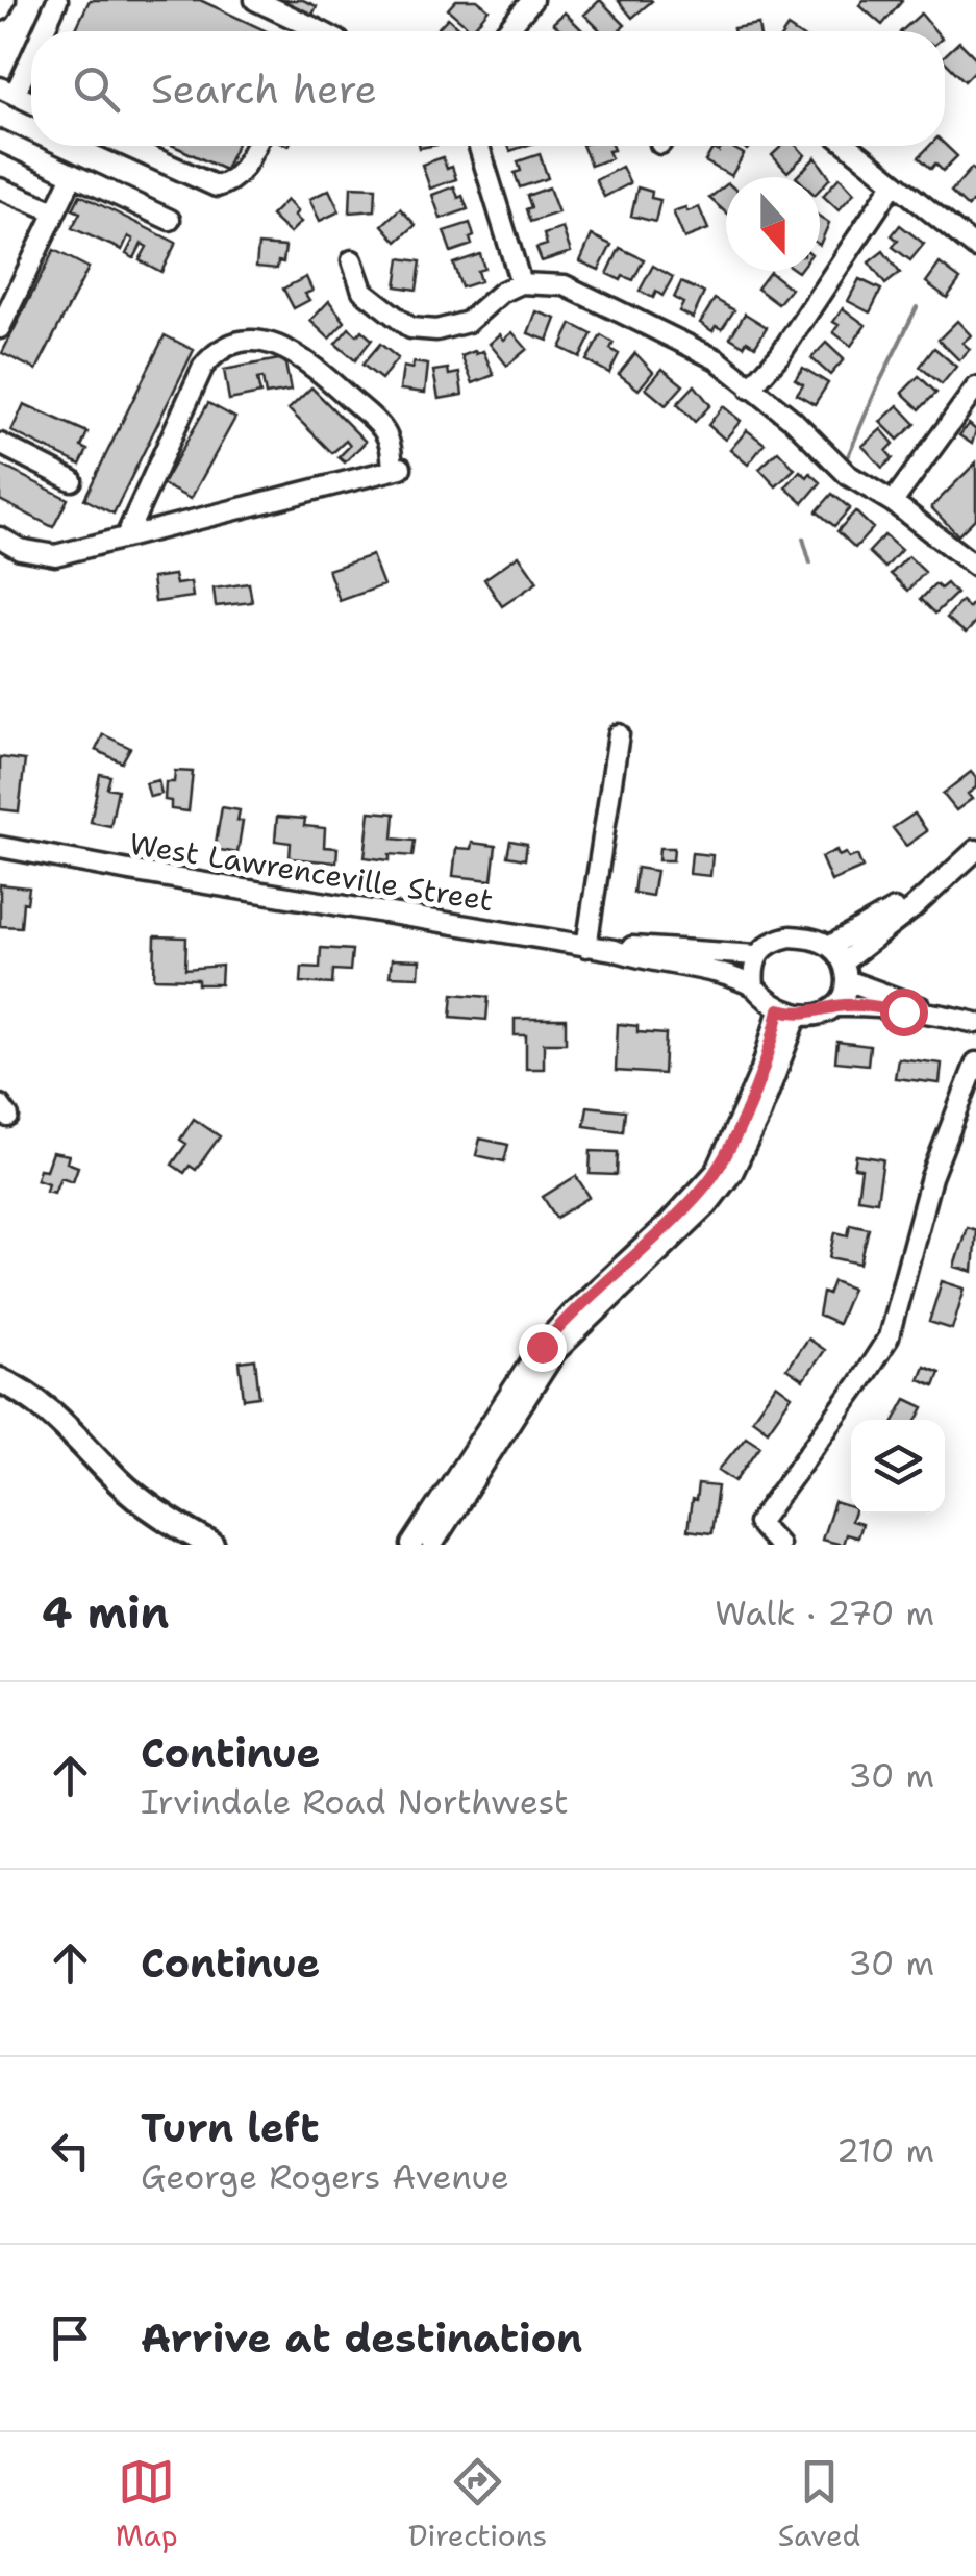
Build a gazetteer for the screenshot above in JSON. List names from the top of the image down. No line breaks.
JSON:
{"streets":{"street":["West Lawrenceville Street"]},"north":"bottom","page":{"search":"Search here","heading":["4 min","Walk · 270 m"],"list":[["Continue","Irvindale Road Northwest","30 m"],["Continue","30 m"],["Turn left","George Rogers Avenue","210 m"],"Arrive at destination"],"nav":["Map","Directions","Saved"]}}
